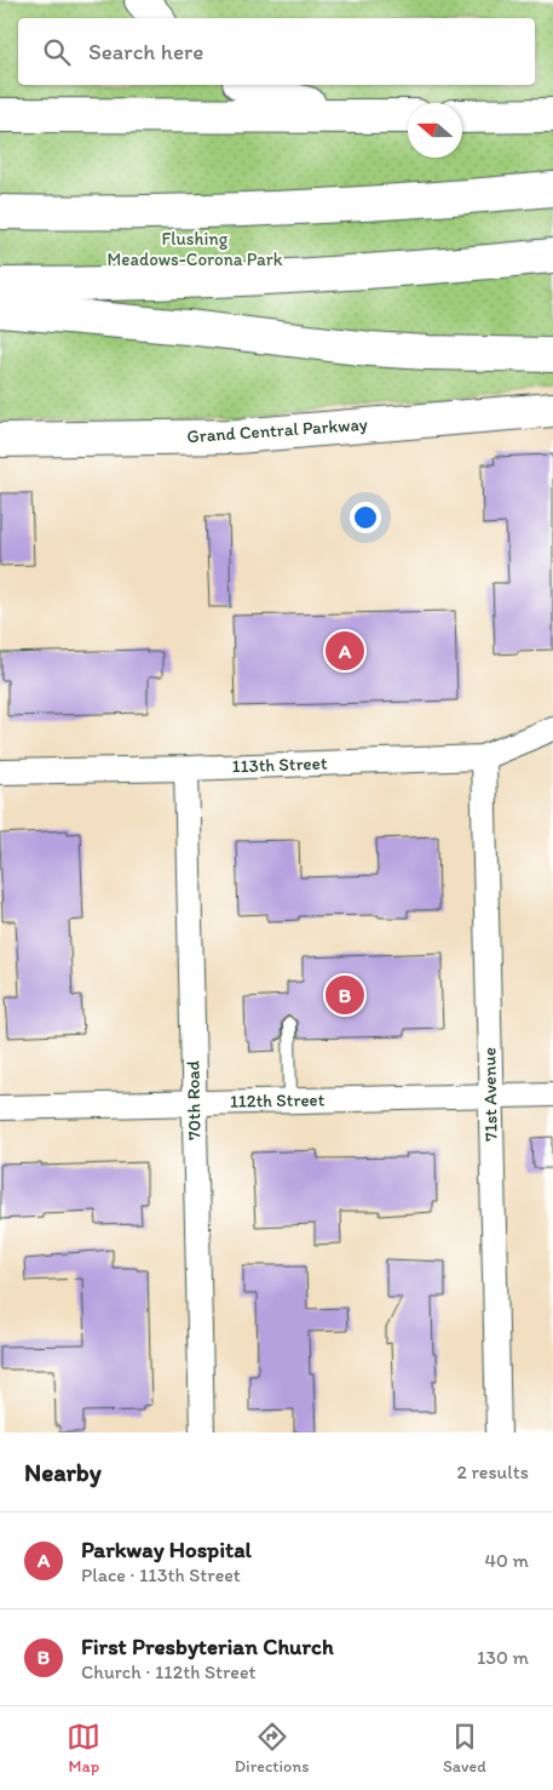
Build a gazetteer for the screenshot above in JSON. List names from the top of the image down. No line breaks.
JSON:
{"streets":{"main road":["Grand Central Parkway"],"street":["113th Street","71st Avenue","70th Road","112th Street"]},"crossings":[["113th Street","71st Avenue"],["113th Street","70th Road"],["71st Avenue","112th Street"],["70th Road","112th Street"]],"parks":["Flushing Meadows-Corona Park"],"north":"left","page":{"search":"Search here","pins":["A","B"],"heading":["Nearby","2 results"],"list":[{"mark":"A","name":"Parkway Hospital","note":"Place · 113th Street","value":"40 m"},{"mark":"B","name":"First Presbyterian Church","note":"Church · 112th Street","value":"130 m"}],"nav":["Map","Directions","Saved"]}}
